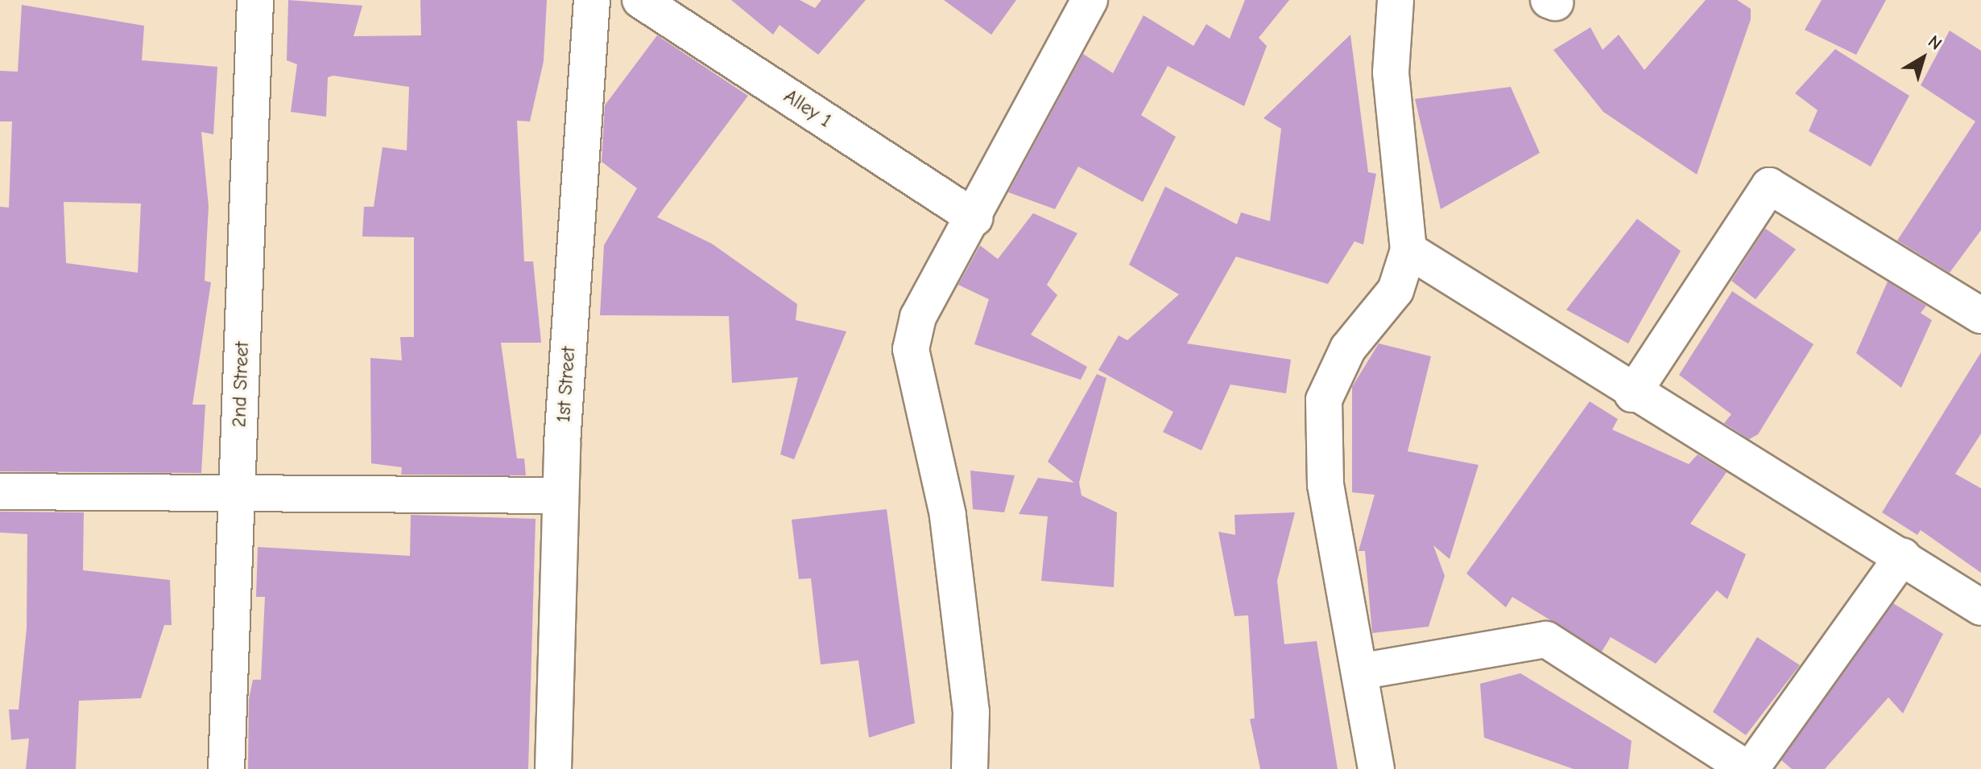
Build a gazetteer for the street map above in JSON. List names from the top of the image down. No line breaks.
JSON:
{"streets":{"street":["Alley 1","2nd Street","1st Street"]},"north":"top right"}
